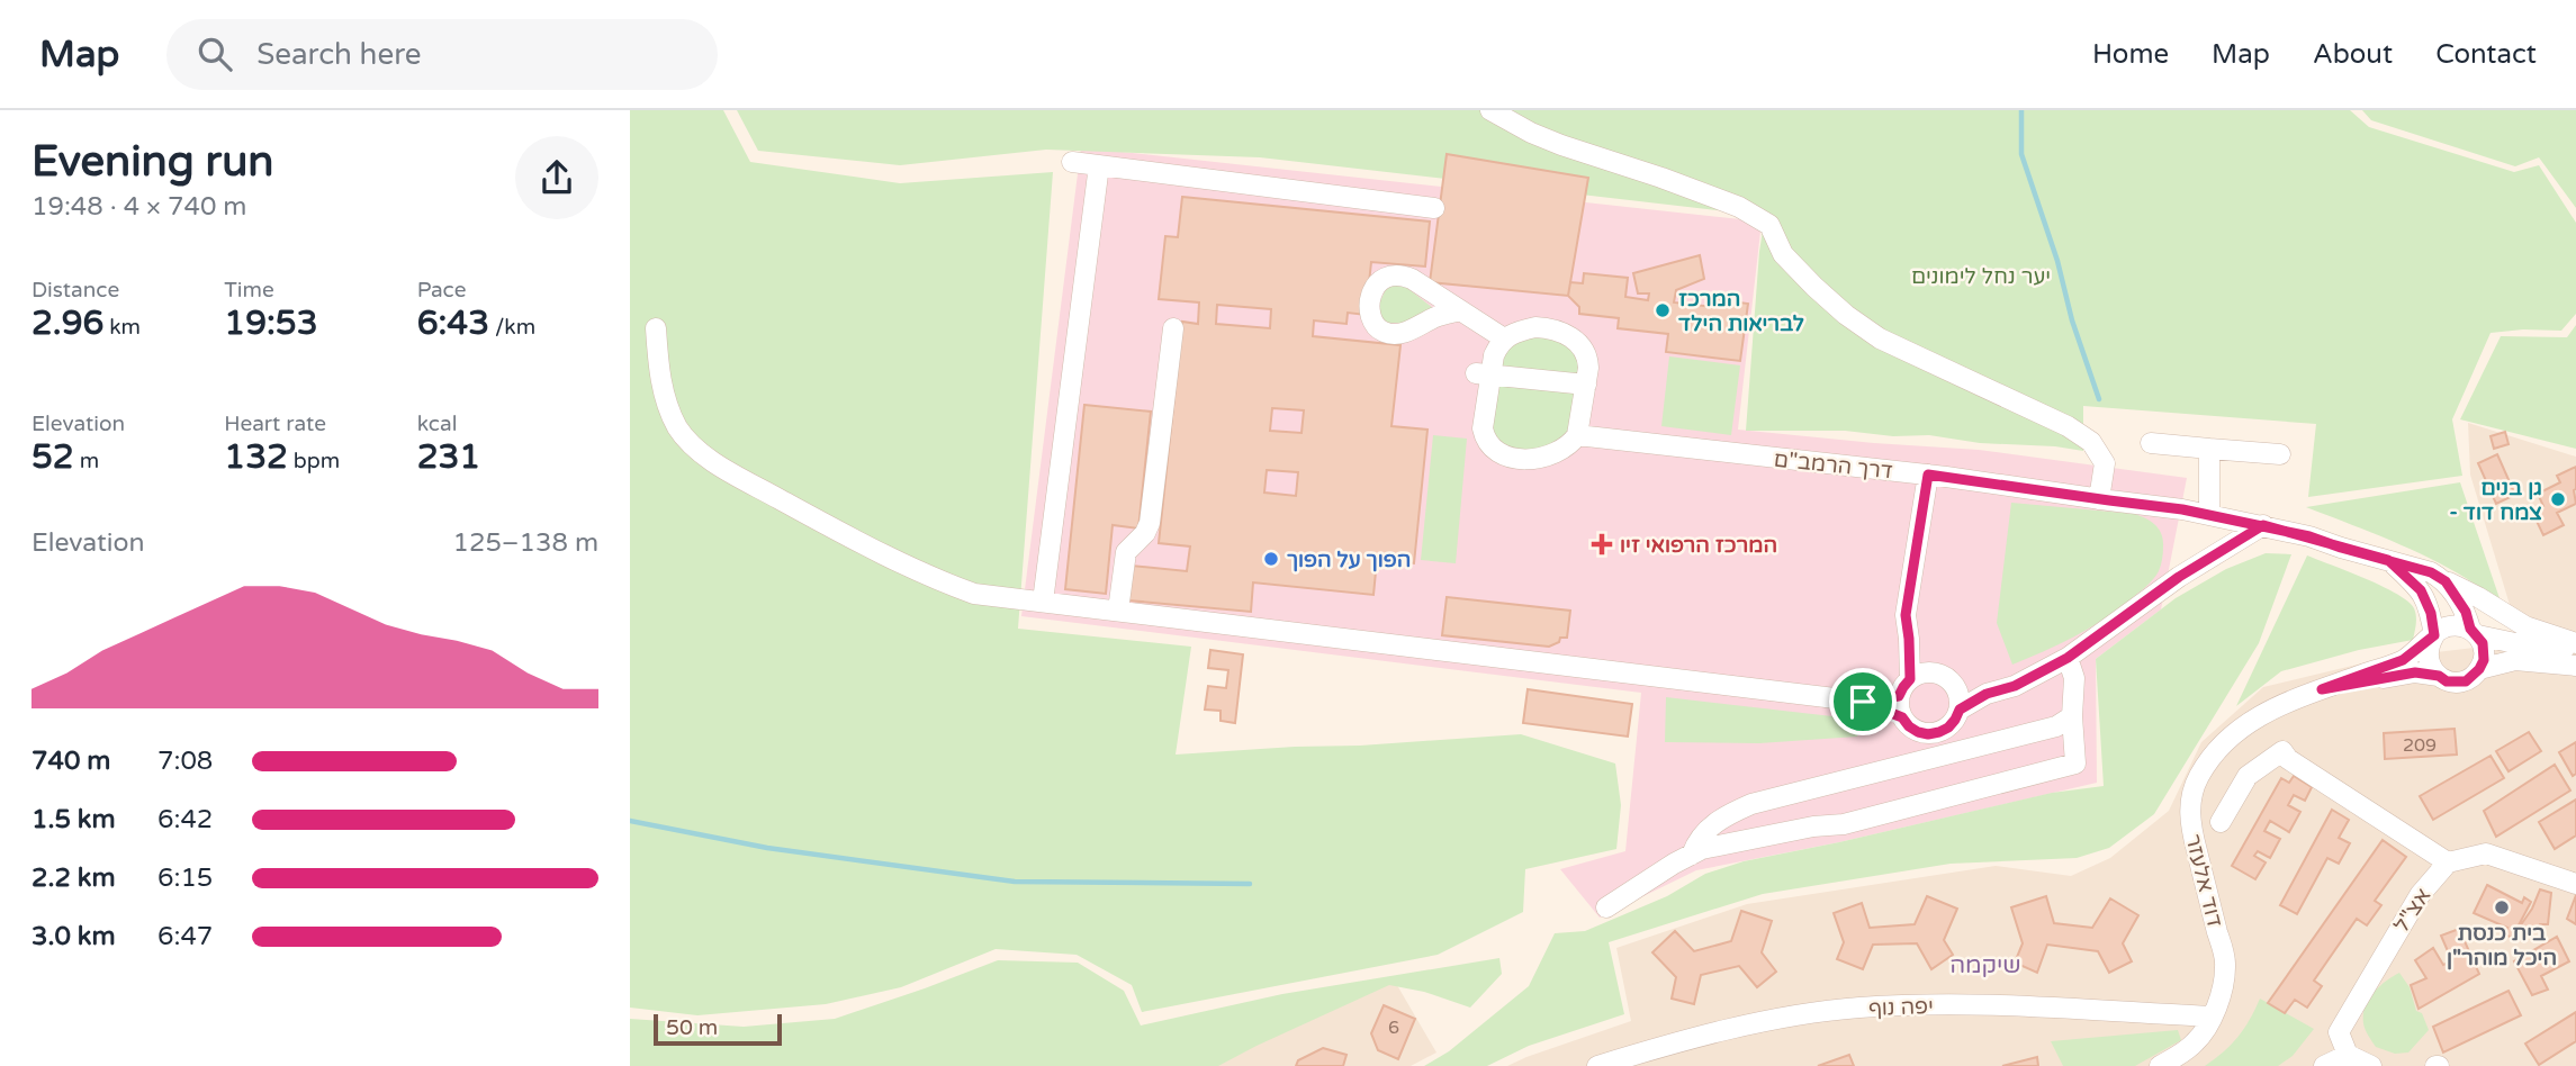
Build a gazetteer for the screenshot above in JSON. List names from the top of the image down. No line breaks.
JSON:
{"streets":{"street":["דרך הרמב\"ם","דוד אלעזר","אצ\"ל","יפה נוף"]},"crossings":[["דרך הרמב\"ם","דוד אלעזר"],["דוד אלעזר","יפה נוף"]],"districts":["שיקמה"],"parks":["יער נחל לימונים"],"places":{"other":["המרכז לבריאות הילד","גן בנים - צמח דוד","הפוך על הפוך","בית כנסת היכל מוהר\"ן"],"health":["המרכז הרפואי זיו"]},"house_numbers":["209","6"],"scale_bar":"50 m","page":{"header":"Map","search":"Search here","nav":["Home","Map","About","Contact"],"heading":["Evening run","19:48 · 4 × 740 m"],"stats":[["Distance","2.96 km"],["Time","19:53"],["Pace","6:43 /km"],["Elevation","52 m"],["Heart rate","132 bpm"],["kcal","231"]],"chart":["Elevation","125–138 m"],"list":[{"name":"740 m","note":"7:08"},{"name":"1.5 km","note":"6:42"},{"name":"2.2 km","note":"6:15"},{"name":"3.0 km","note":"6:47"}],"scale":"50 m"}}
